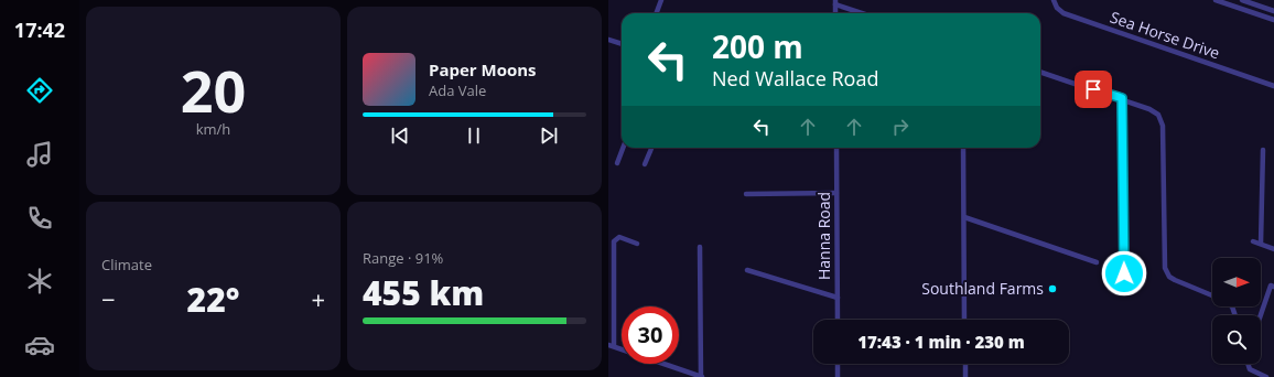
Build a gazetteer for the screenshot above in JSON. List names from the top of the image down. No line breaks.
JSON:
{"streets":{"street":["Sea Horse Drive","Hanna Road"]},"places":["Southland Farms"],"north":"right","page":{"tabs":"17:42","tile":[["20","km/h"],"Climate",["Range · 91%","455 km"]],"turn":["200 m","Ned Wallace Road"],"song":["Paper Moons","Ada Vale"],"heat":["−","22°","+"],"limit":"30","trip":"17:43 · 1 min · 230 m"}}
